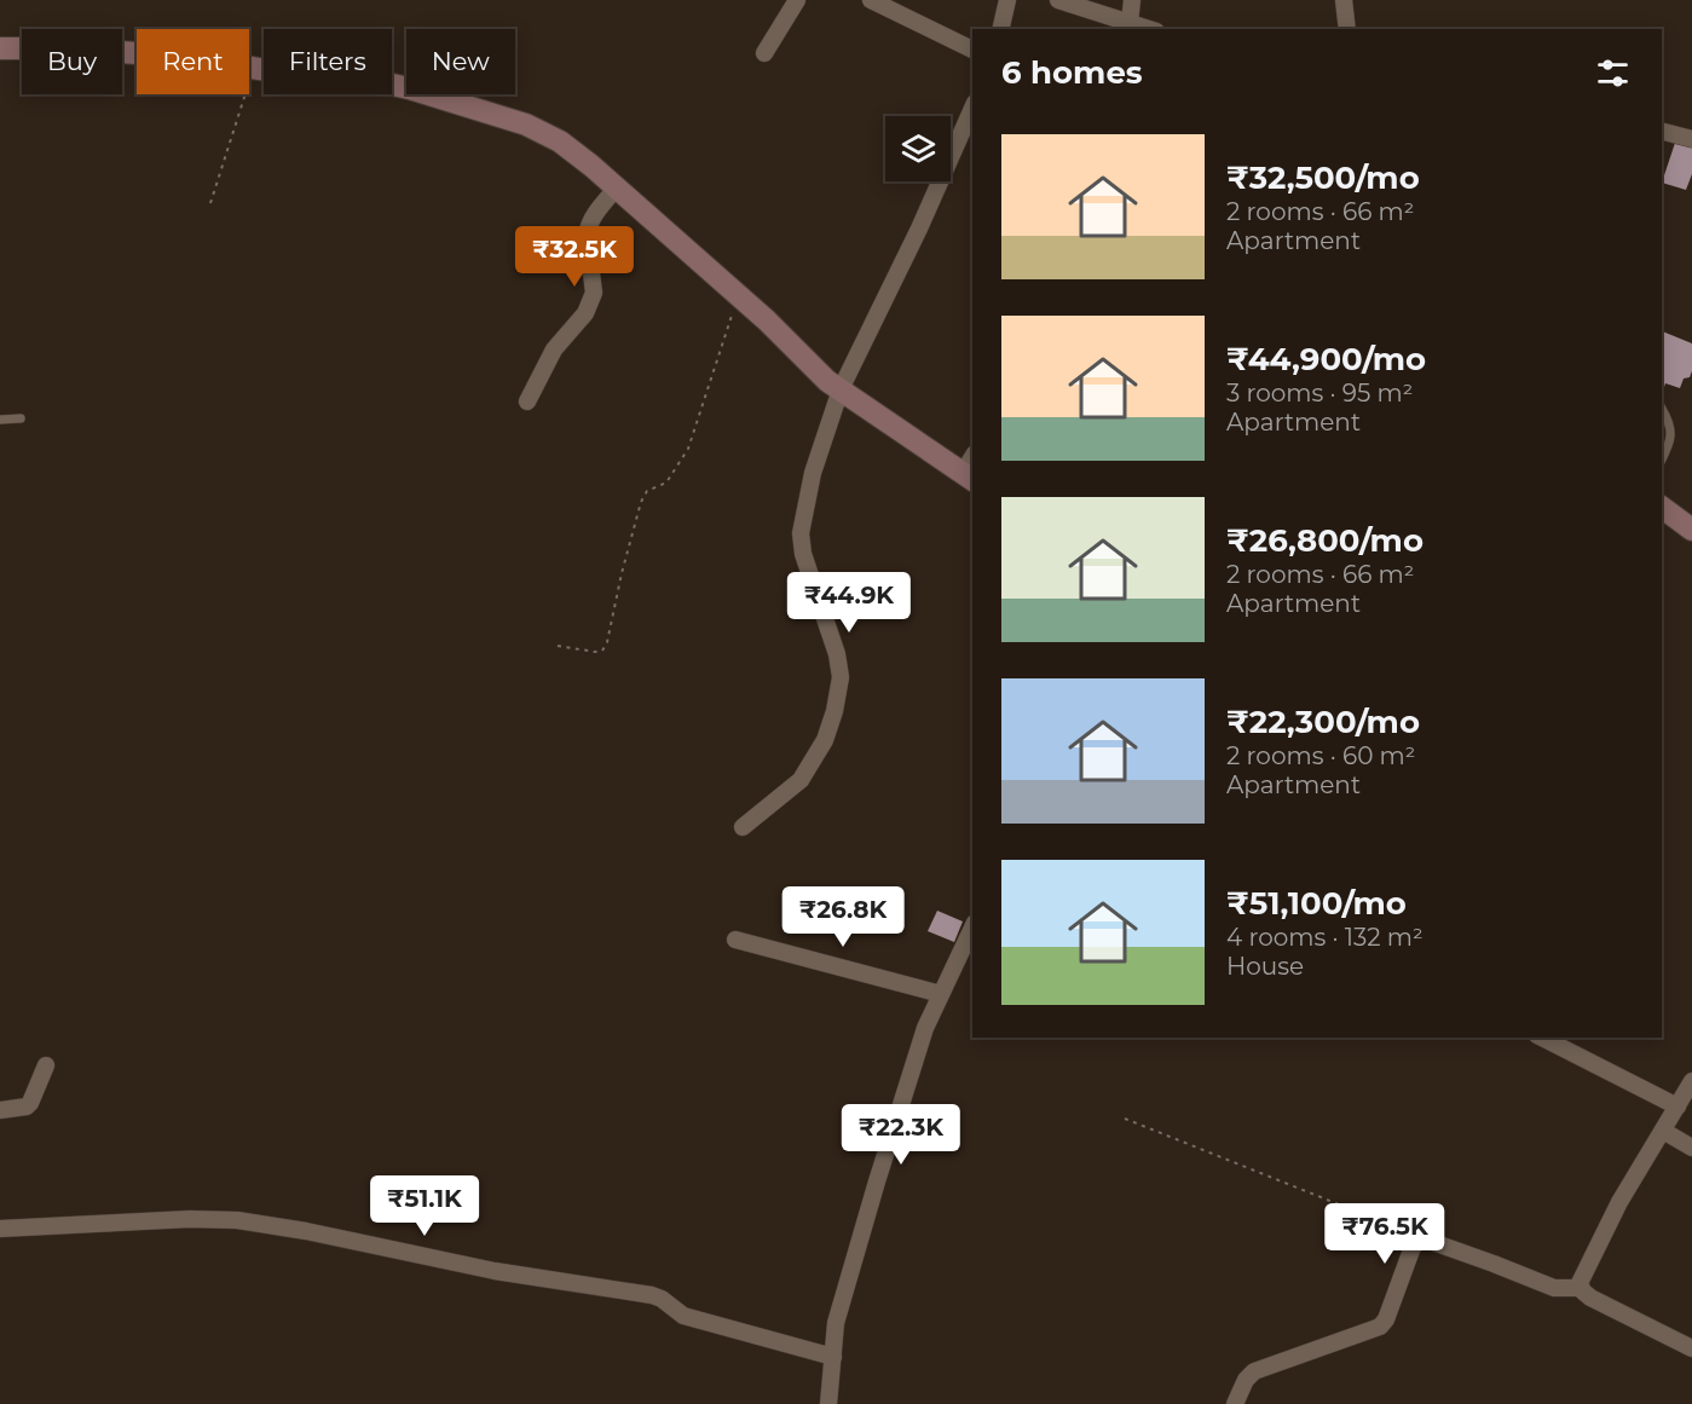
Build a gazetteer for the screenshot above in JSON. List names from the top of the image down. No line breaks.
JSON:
{"page":{"chip":["Buy","Rent","Filters","New"],"heading":"6 homes","list":[{"name":"₹32,500/mo","note":"2 rooms · 66 m² · Apartment"},{"name":"₹44,900/mo","note":"3 rooms · 95 m² · Apartment"},{"name":"₹26,800/mo","note":"2 rooms · 66 m² · Apartment"},{"name":"₹22,300/mo","note":"2 rooms · 60 m² · Apartment"},{"name":"₹51,100/mo","note":"4 rooms · 132 m² · House"}],"price":["₹32.5K","₹44.9K","₹26.8K","₹22.3K","₹51.1K","₹76.5K"]}}
